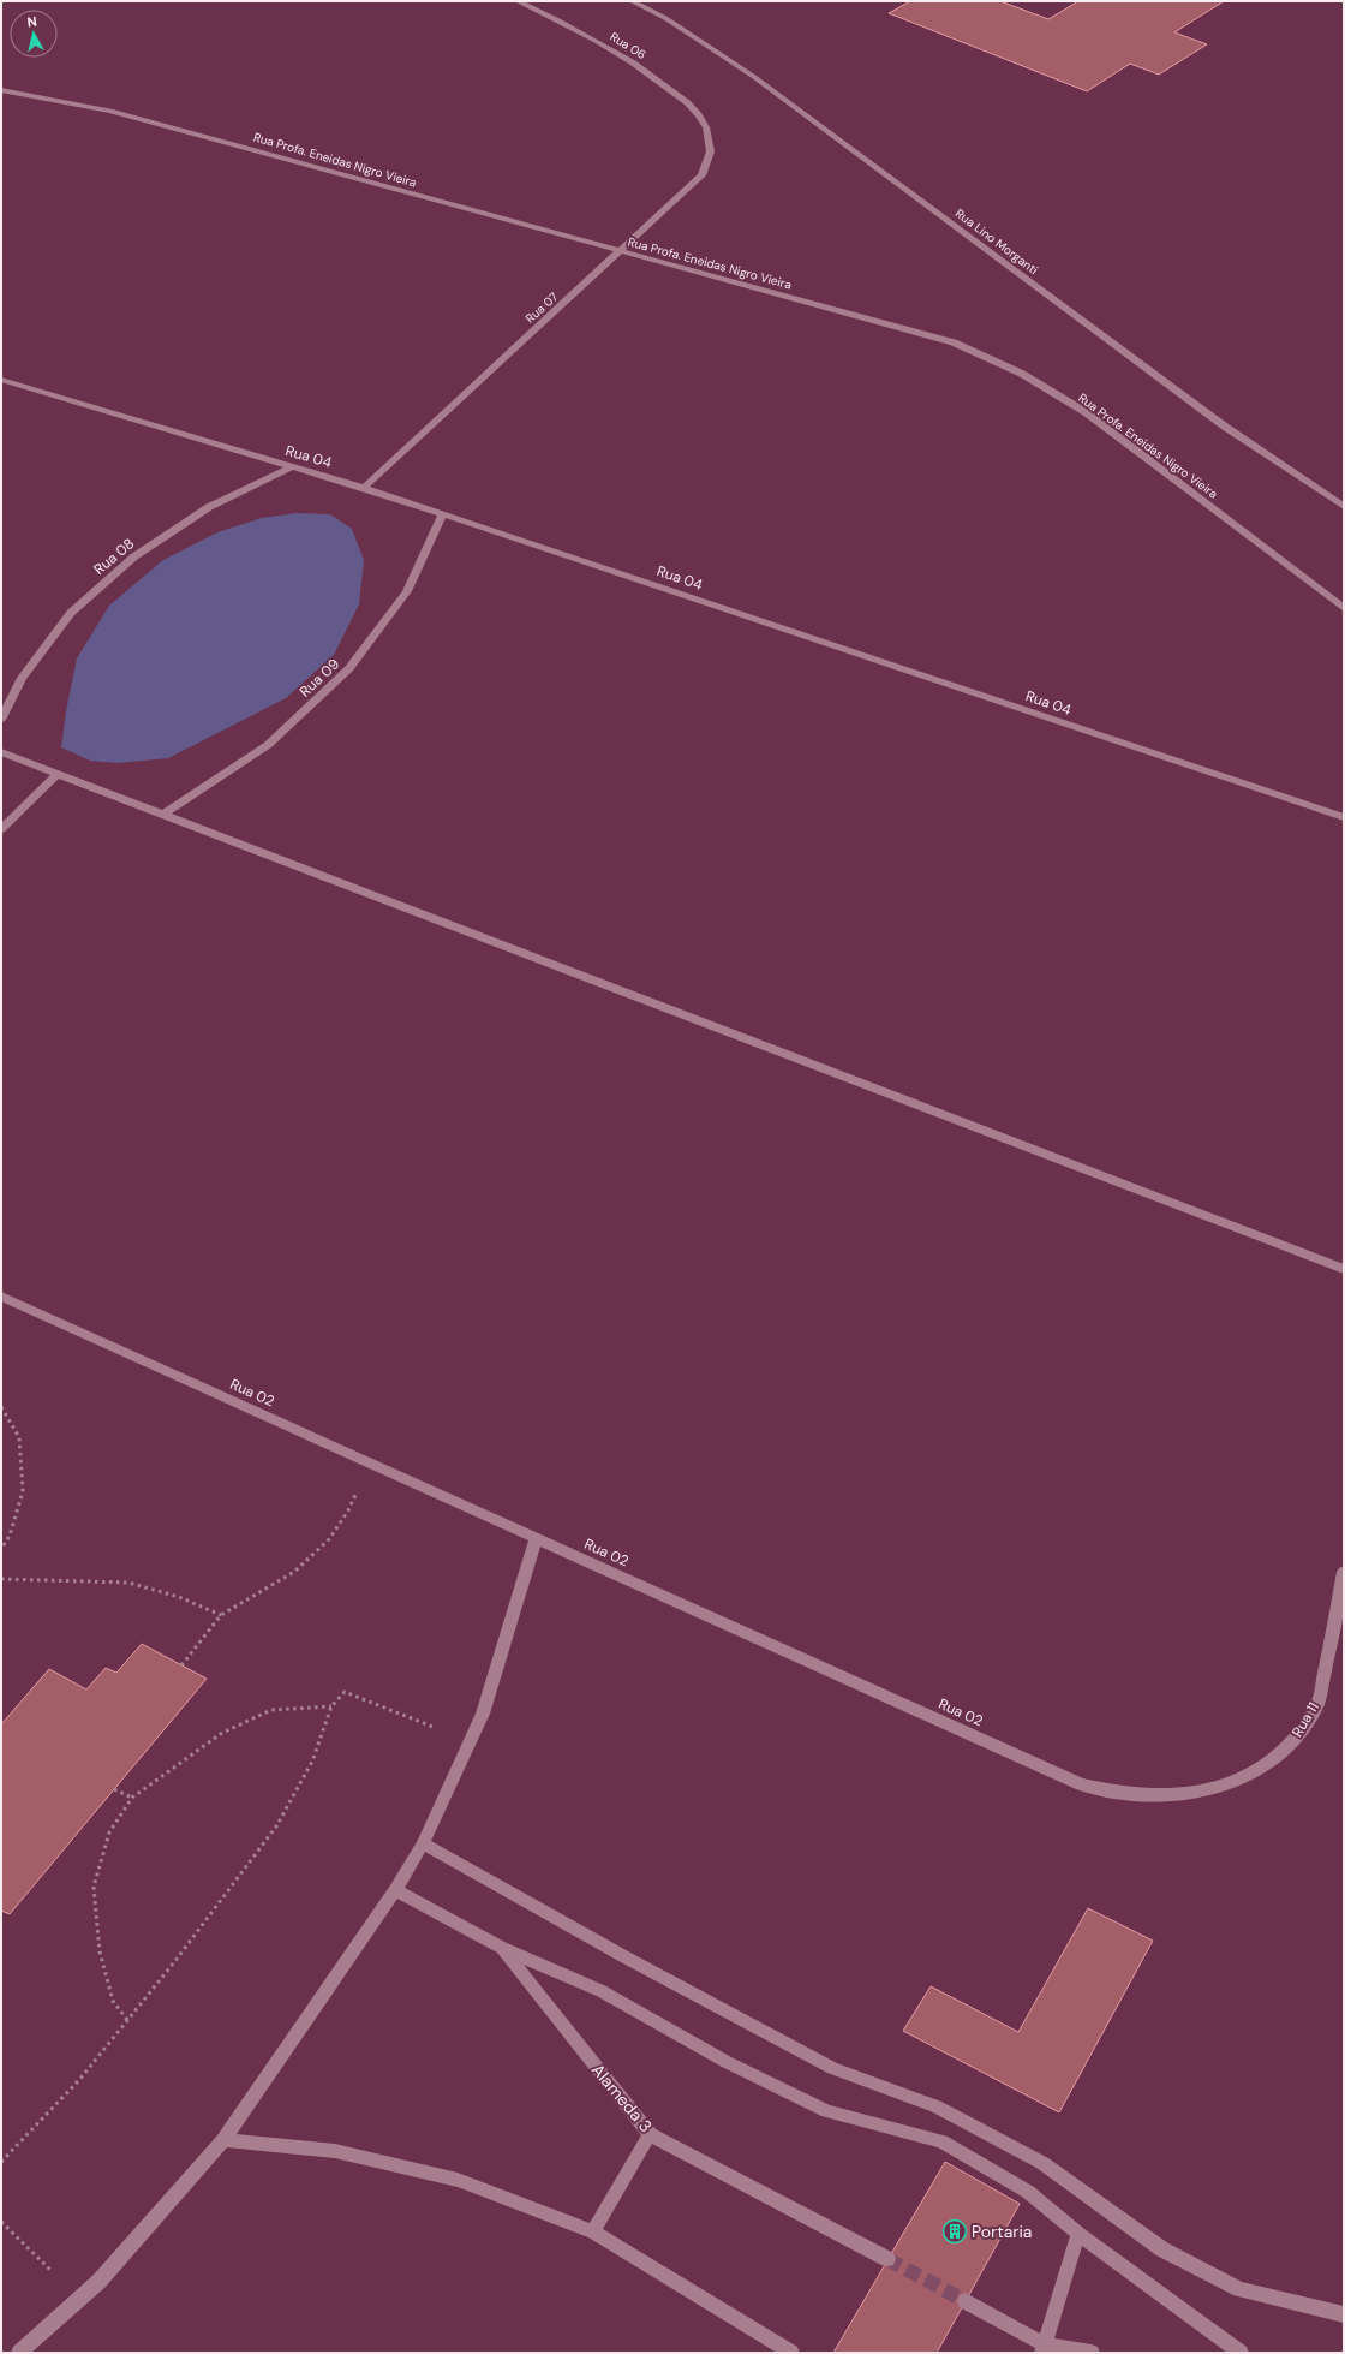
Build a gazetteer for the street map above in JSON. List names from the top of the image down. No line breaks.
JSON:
{"streets":{"street":["Rua 06","Rua Profa. Eneidas Nigro Vieira","Rua Lino Morganti","Rua 07","Rua 04","Rua 08","Rua 09","Rua 02","Rua 11","Alameda 3"]},"crossings":[["Rua 06","Rua 07"],["Rua Profa. Eneidas Nigro Vieira","Rua 07"],["Rua 07","Rua 04"],["Rua 04","Rua 08"],["Rua 04","Rua 09"],["Rua 02","Rua 11"]],"places":{"building":["Portaria"]},"north":"top"}
